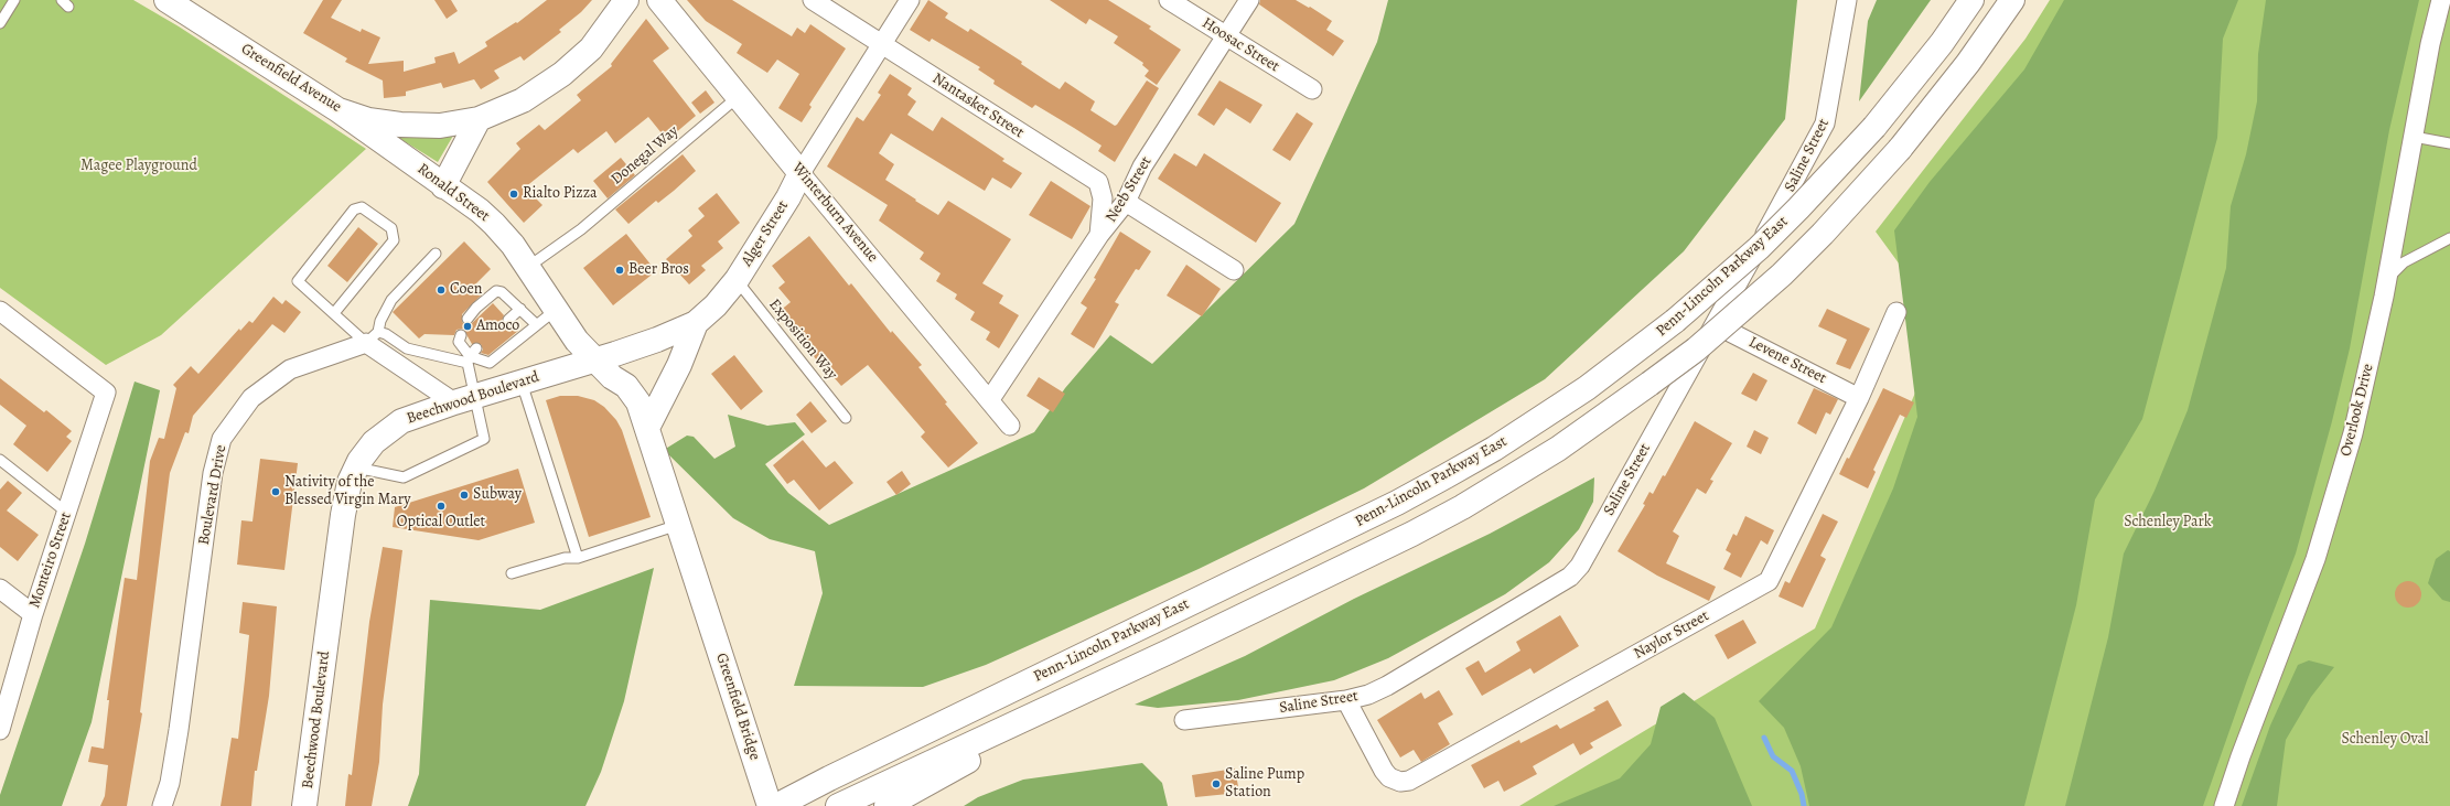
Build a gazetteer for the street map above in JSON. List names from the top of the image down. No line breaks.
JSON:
{"streets":{"main road":["Greenfield Avenue","Ronald Street","Winterburn Avenue","Alger Street","Penn-Lincoln Parkway East","Beechwood Boulevard","Greenfield Bridge"],"street":["Hoosac Street","Nantasket Street","Saline Street","Neeb Street","Levene Street","Overlook Drive","Boulevard Drive","Monteiro Street","Naylor Street"],"lane":["Donegal Way","Exposition Way"]},"crossings":[["Hoosac Street","Neeb Street"],["Greenfield Avenue","Ronald Street"],["Nantasket Street","Neeb Street"],["Nantasket Street","Alger Street"],["Donegal Way","Ronald Street"],["Donegal Way","Winterburn Avenue"],["Saline Street","Levene Street"],["Saline Street","Naylor Street"],["Neeb Street","Winterburn Avenue"],["Ronald Street","Alger Street"],["Ronald Street","Beechwood Boulevard"],["Winterburn Avenue","Alger Street"],["Alger Street","Exposition Way"],["Alger Street","Beechwood Boulevard"],["Levene Street","Naylor Street"]],"parks":["Magee Playground","Schenley Park","Schenley Oval"],"places":["Rialto Pizza","Beer Bros","Coen","Amoco","Nativity of the Blessed Virgin Mary","Subway","Optical Outlet","Saline Pump Station"]}
